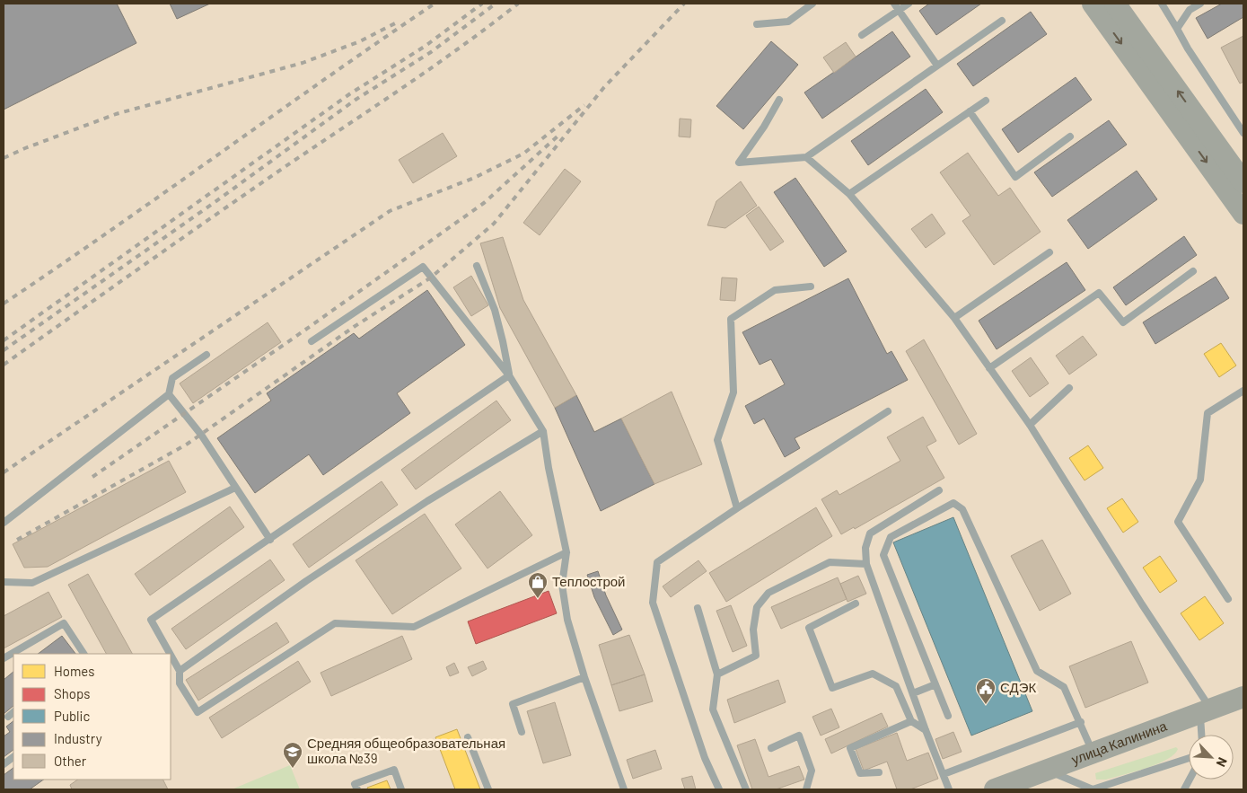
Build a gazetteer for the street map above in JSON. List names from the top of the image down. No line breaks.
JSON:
{"streets":{"main road":["улица Калинина"]},"places":{"shop":["Теплострой"],"public building":["СДЭК"],"school or university":["Средняя общеобразовательная школа №39"]},"legend":["Homes","Shops","Public","Industry","Other"],"north":"bottom right"}
